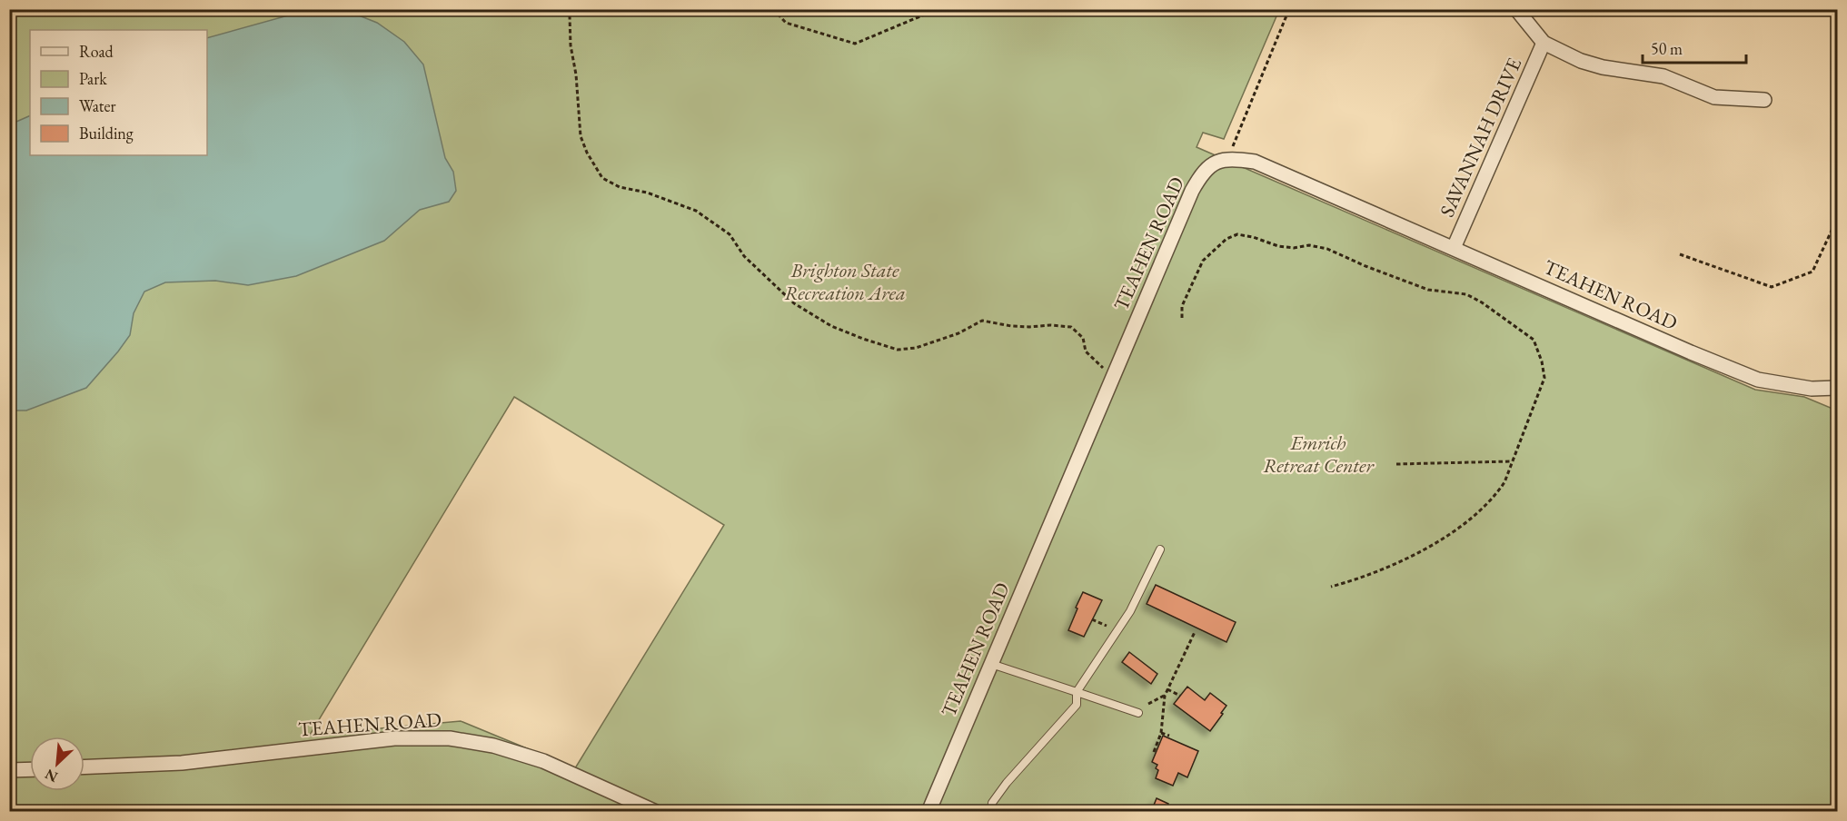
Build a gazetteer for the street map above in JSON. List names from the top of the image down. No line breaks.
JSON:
{"streets":{"street":["SAVANNAH DRIVE","TEAHEN ROAD"]},"crossings":[["SAVANNAH DRIVE","TEAHEN ROAD"]],"parks":["Brighton State Recreation Area","Emrich Retreat Center"],"legend":["Road","Park","Water","Building"],"scale_bar":"50 m","north":"bottom left"}
